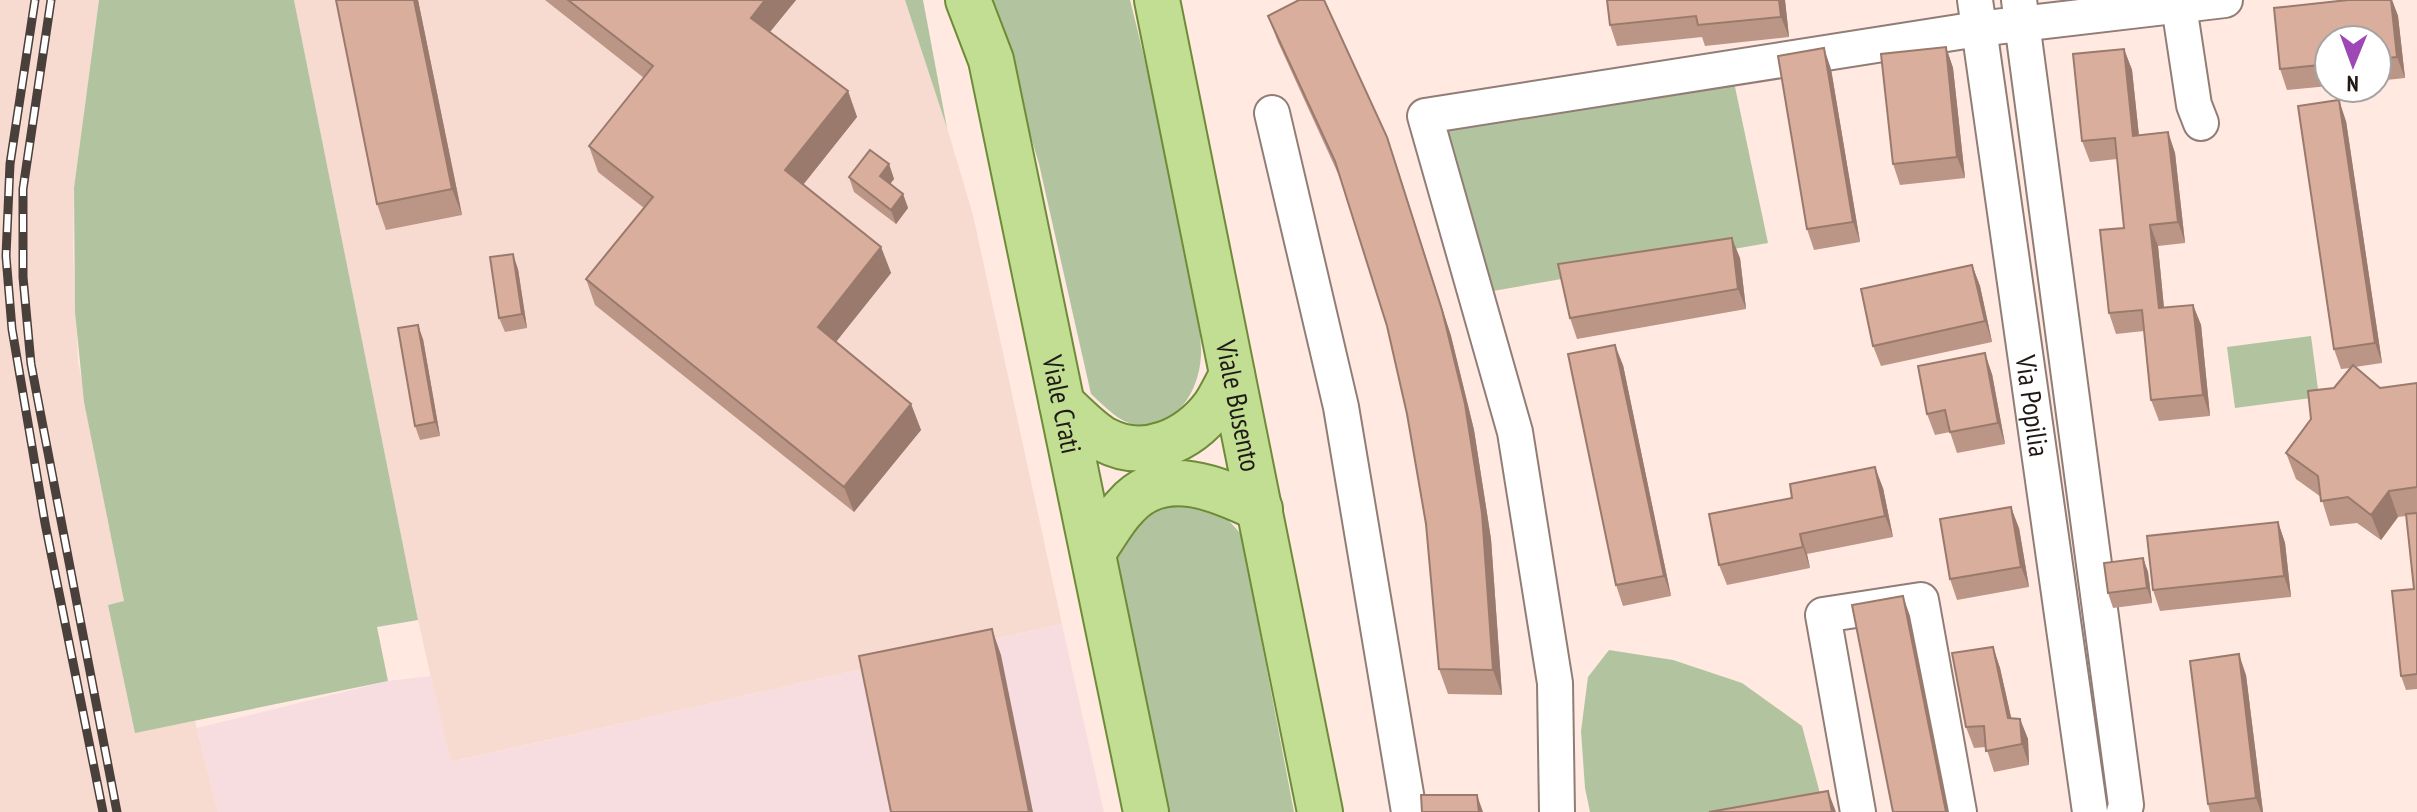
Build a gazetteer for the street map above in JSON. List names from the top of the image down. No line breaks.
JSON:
{"streets":{"main road":["Viale Crati","Viale Busento"],"street":["Via Popilia"]},"north":"bottom"}
